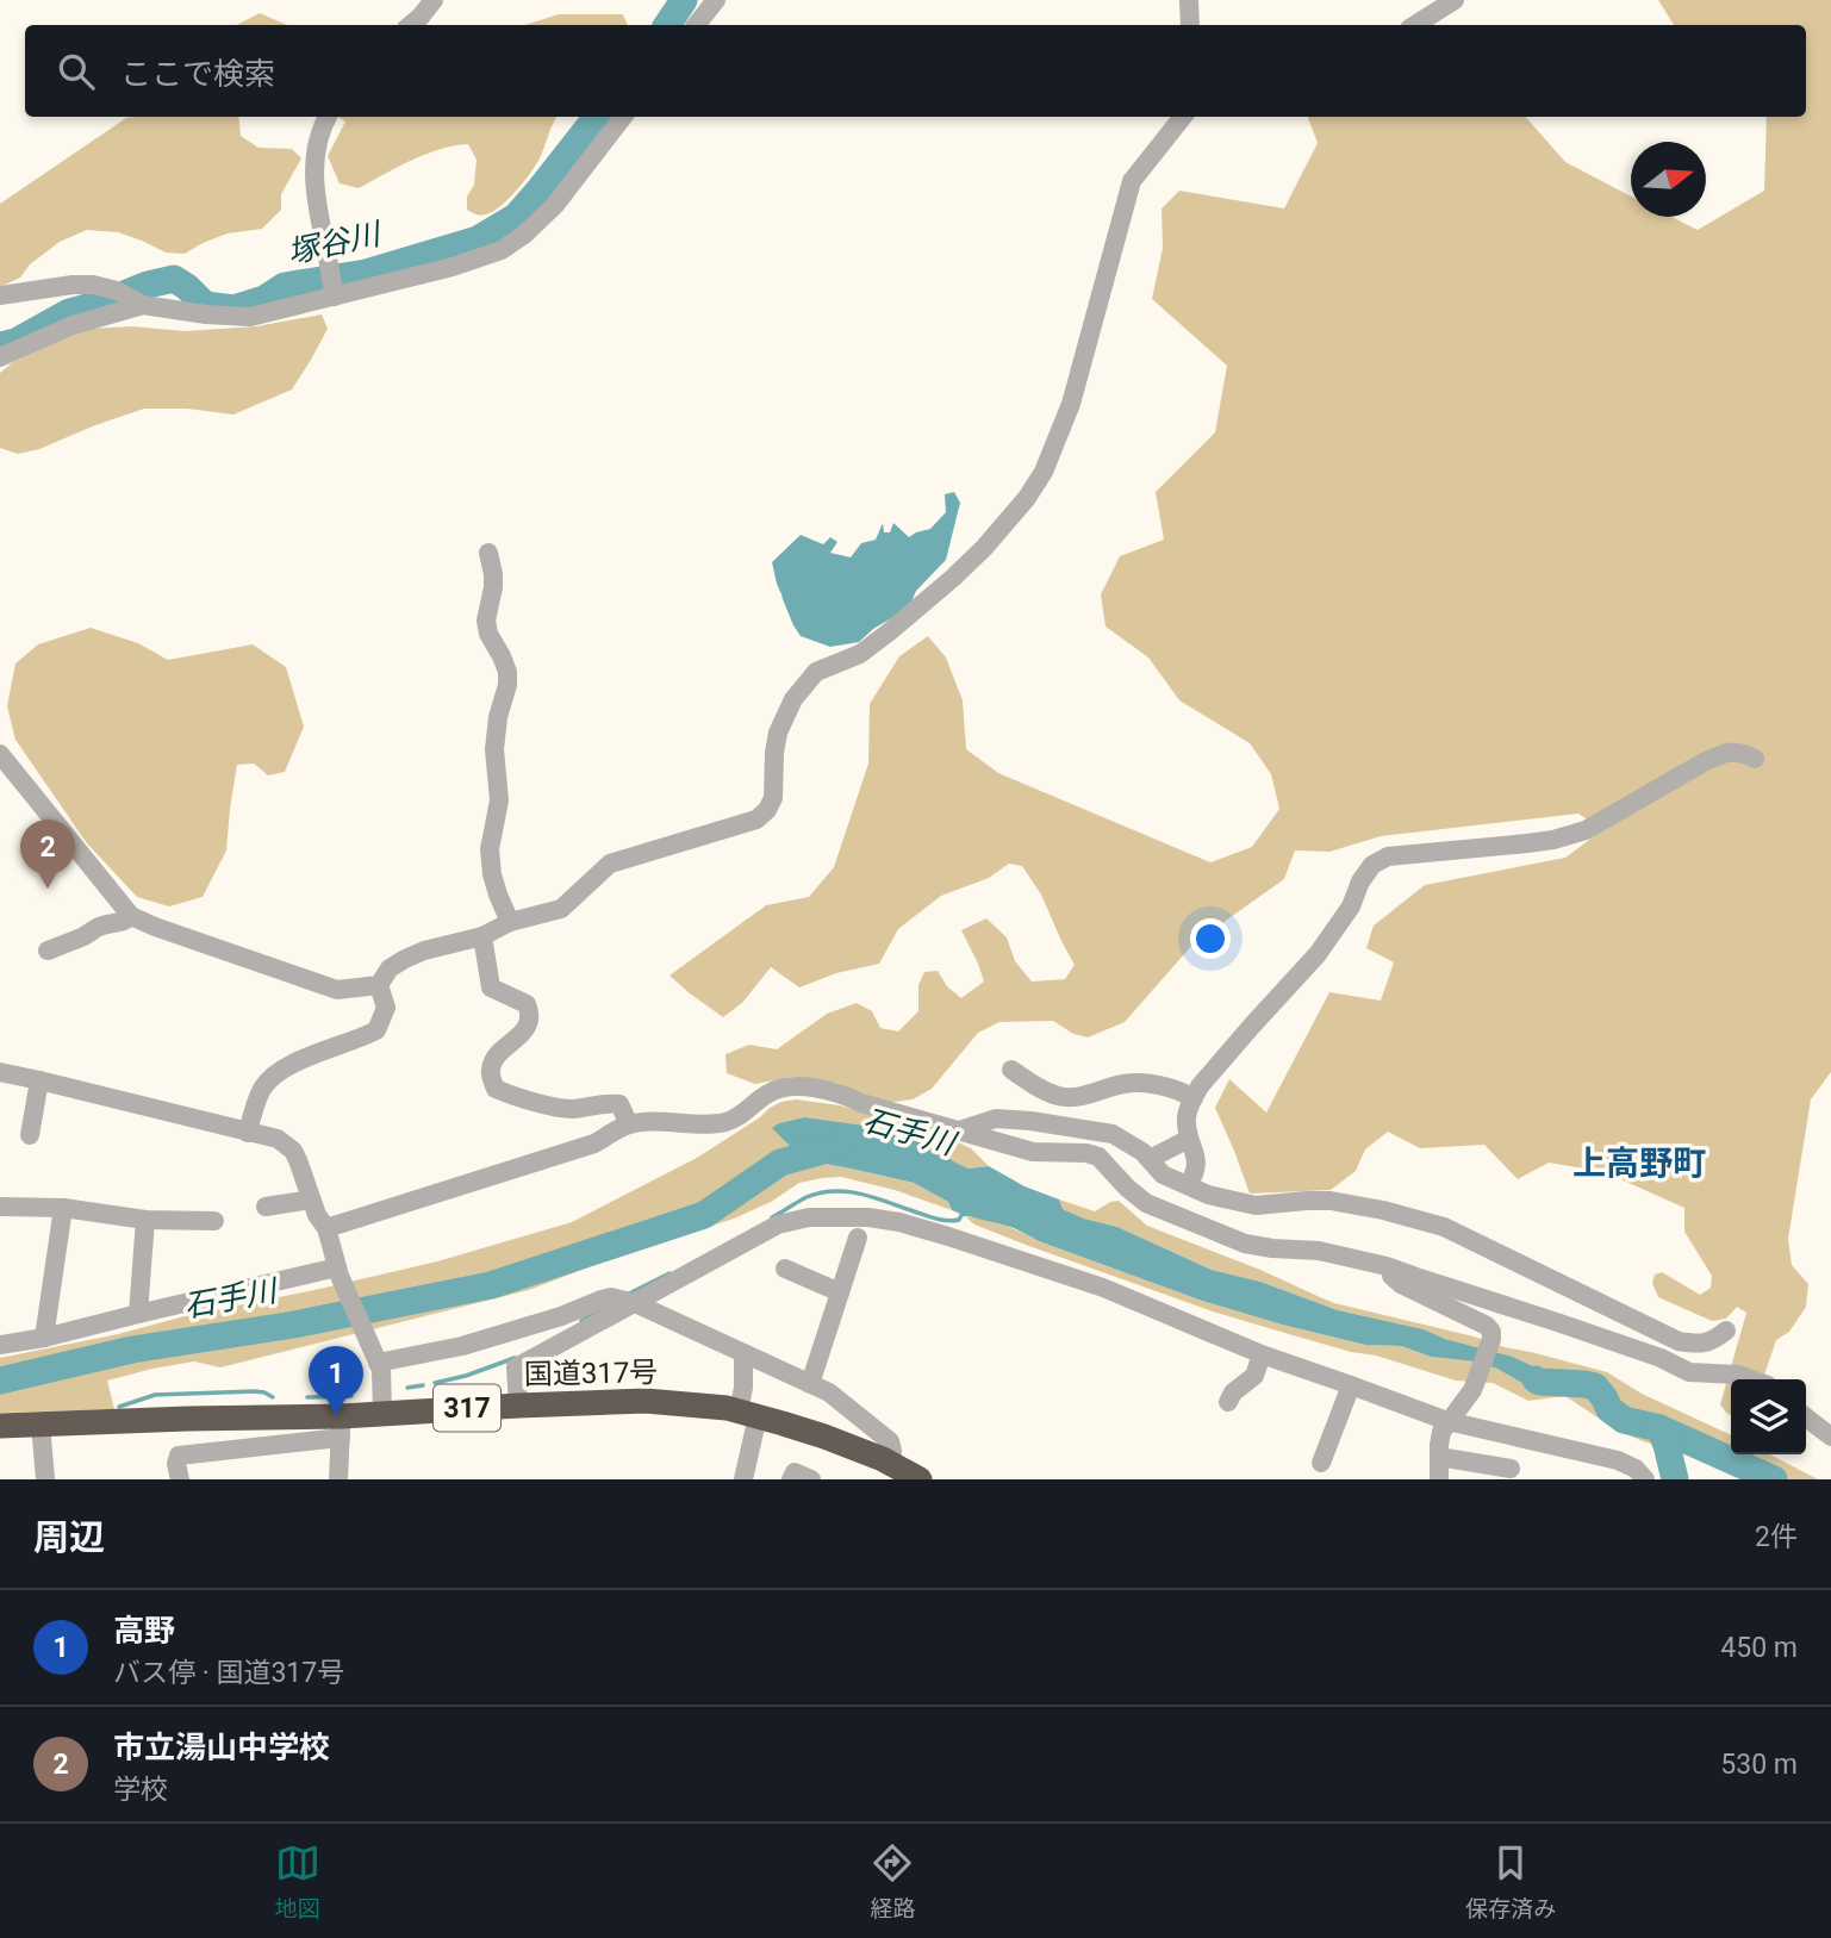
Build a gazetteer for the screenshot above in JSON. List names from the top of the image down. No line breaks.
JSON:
{"streets":{"highway":["国道317号","317"]},"districts":["上高野町"],"water":["塚谷川","石手川"],"north":"right","page":{"search":"ここで検索","pins":["2","1"],"heading":["周辺","2件"],"list":[{"mark":"1","name":"高野","note":"バス停 · 国道317号","value":"450 m"},{"mark":"2","name":"市立湯山中学校","note":"学校","value":"530 m"}],"nav":["地図","経路","保存済み"]}}
